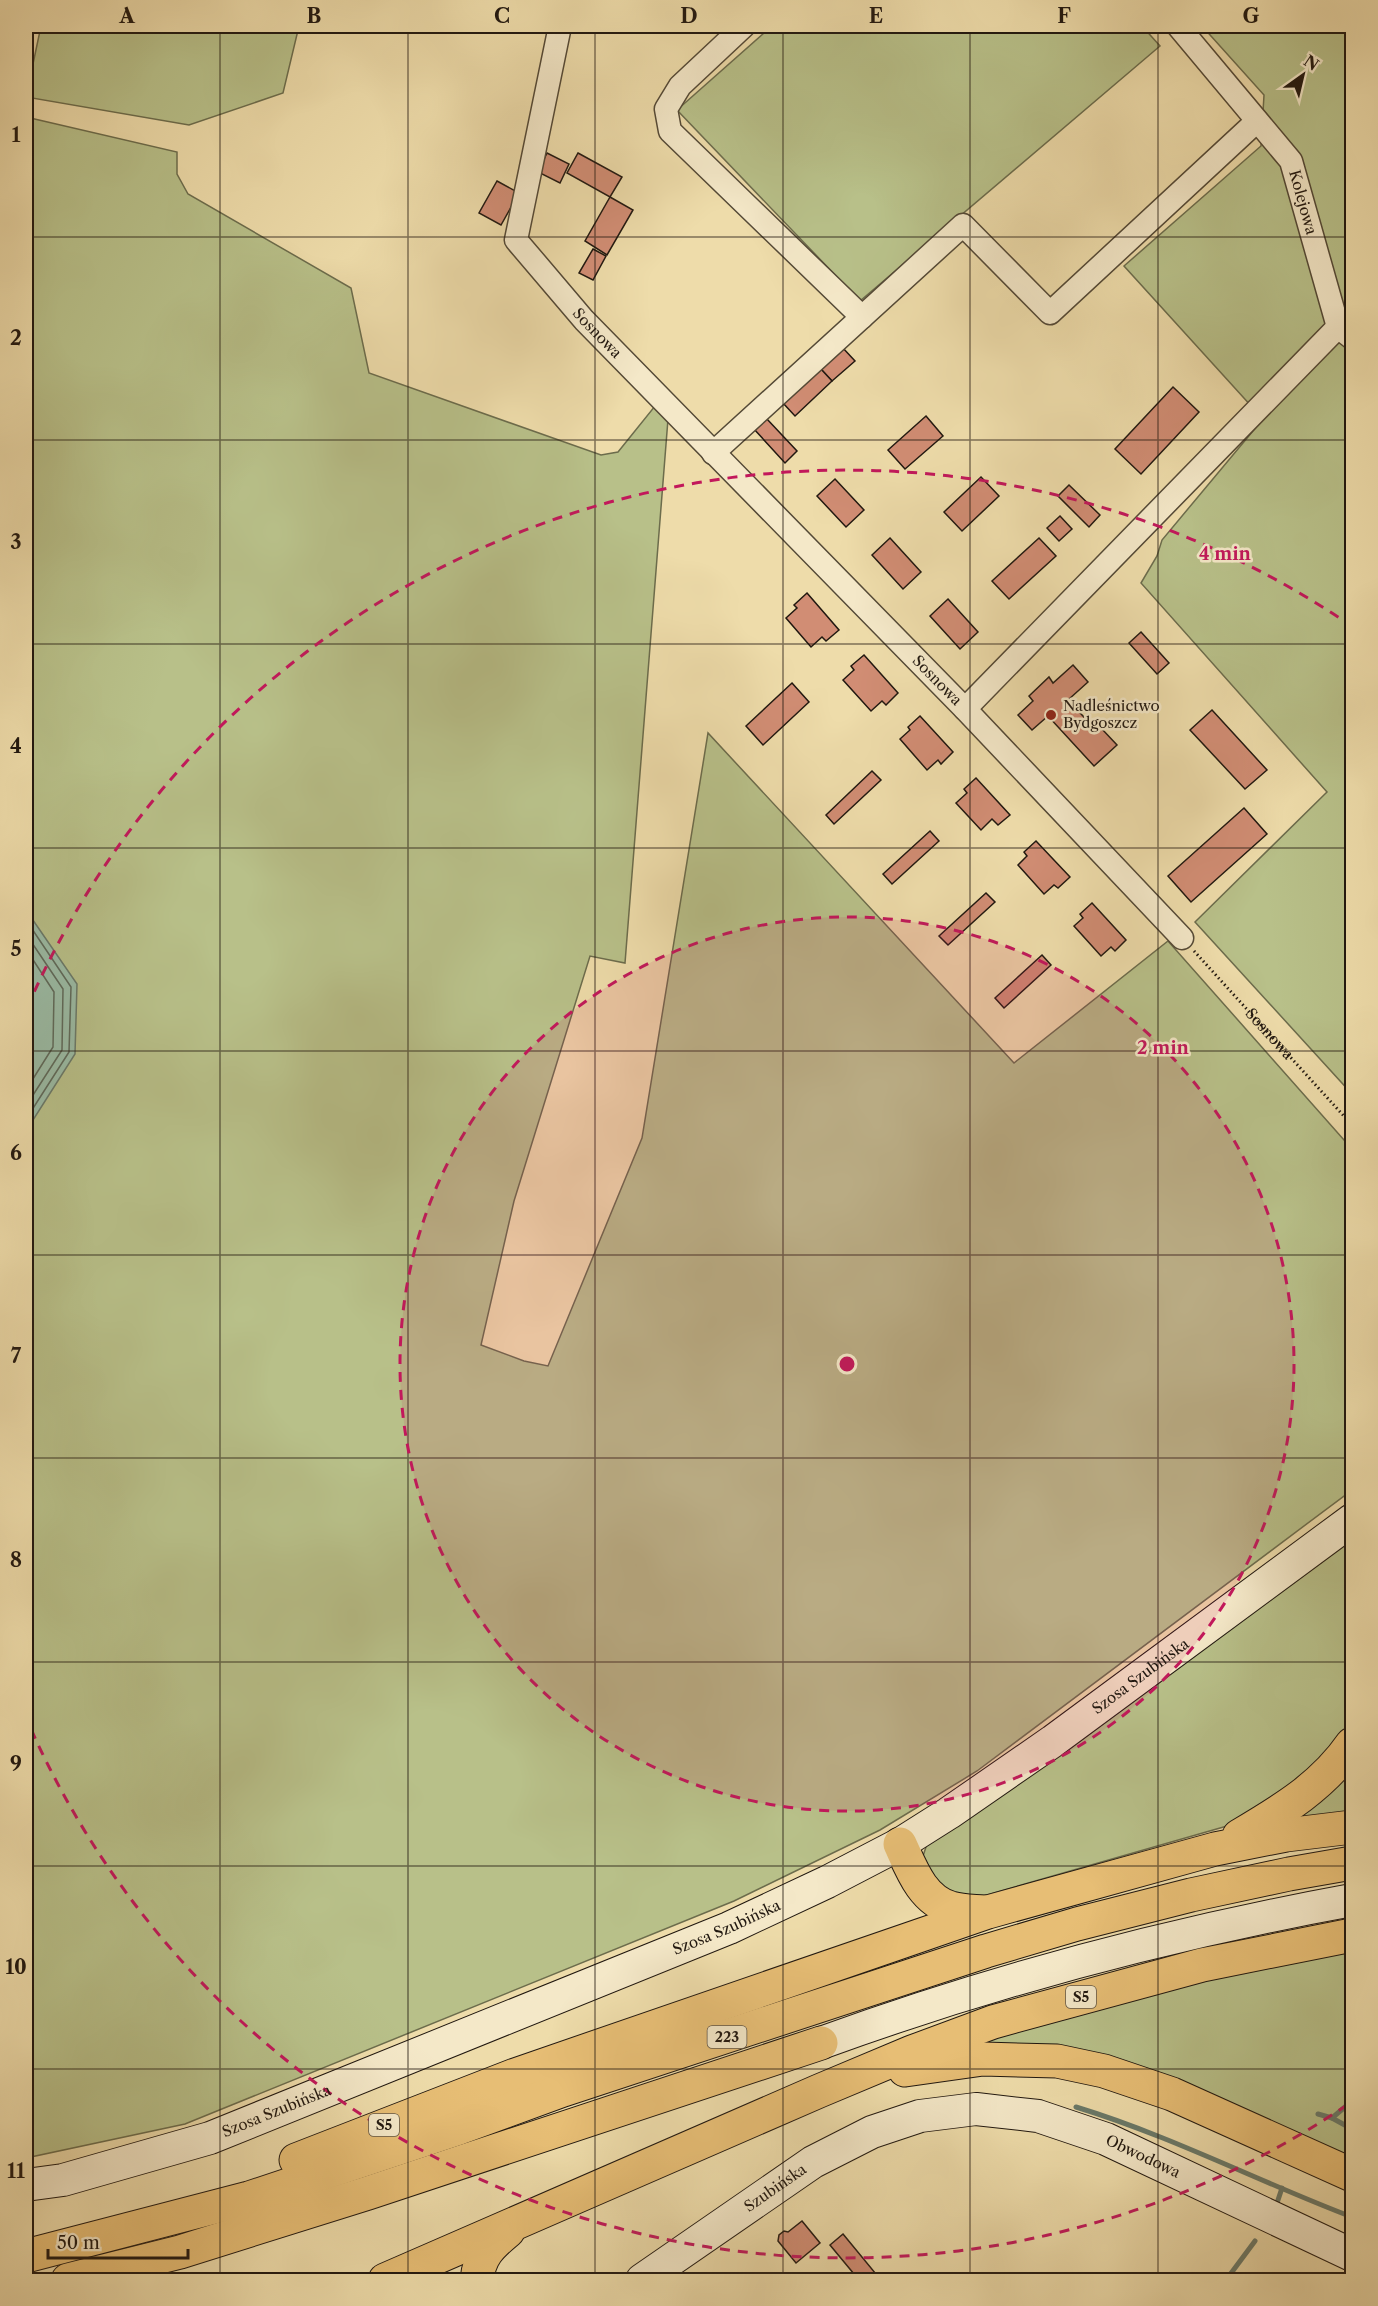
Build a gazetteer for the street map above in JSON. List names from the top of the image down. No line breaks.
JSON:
{"streets":{"highway":["S5","223"],"street":["Kolejowa","Sosnowa","Szosa Szubińska","Obwodowa","Szubińska"]},"crossings":[["S5","223"],["Obwodowa","Szubińska"]],"places":["Nadleśnictwo Bydgoszcz"],"scale_bar":"50 m","north":"top right","grid":{"columns":["A","B","C","D","E","F","G"],"rows":["1","2","3","4","5","6","7","8","9","10","11"]},"rings":["4 min","2 min"]}
